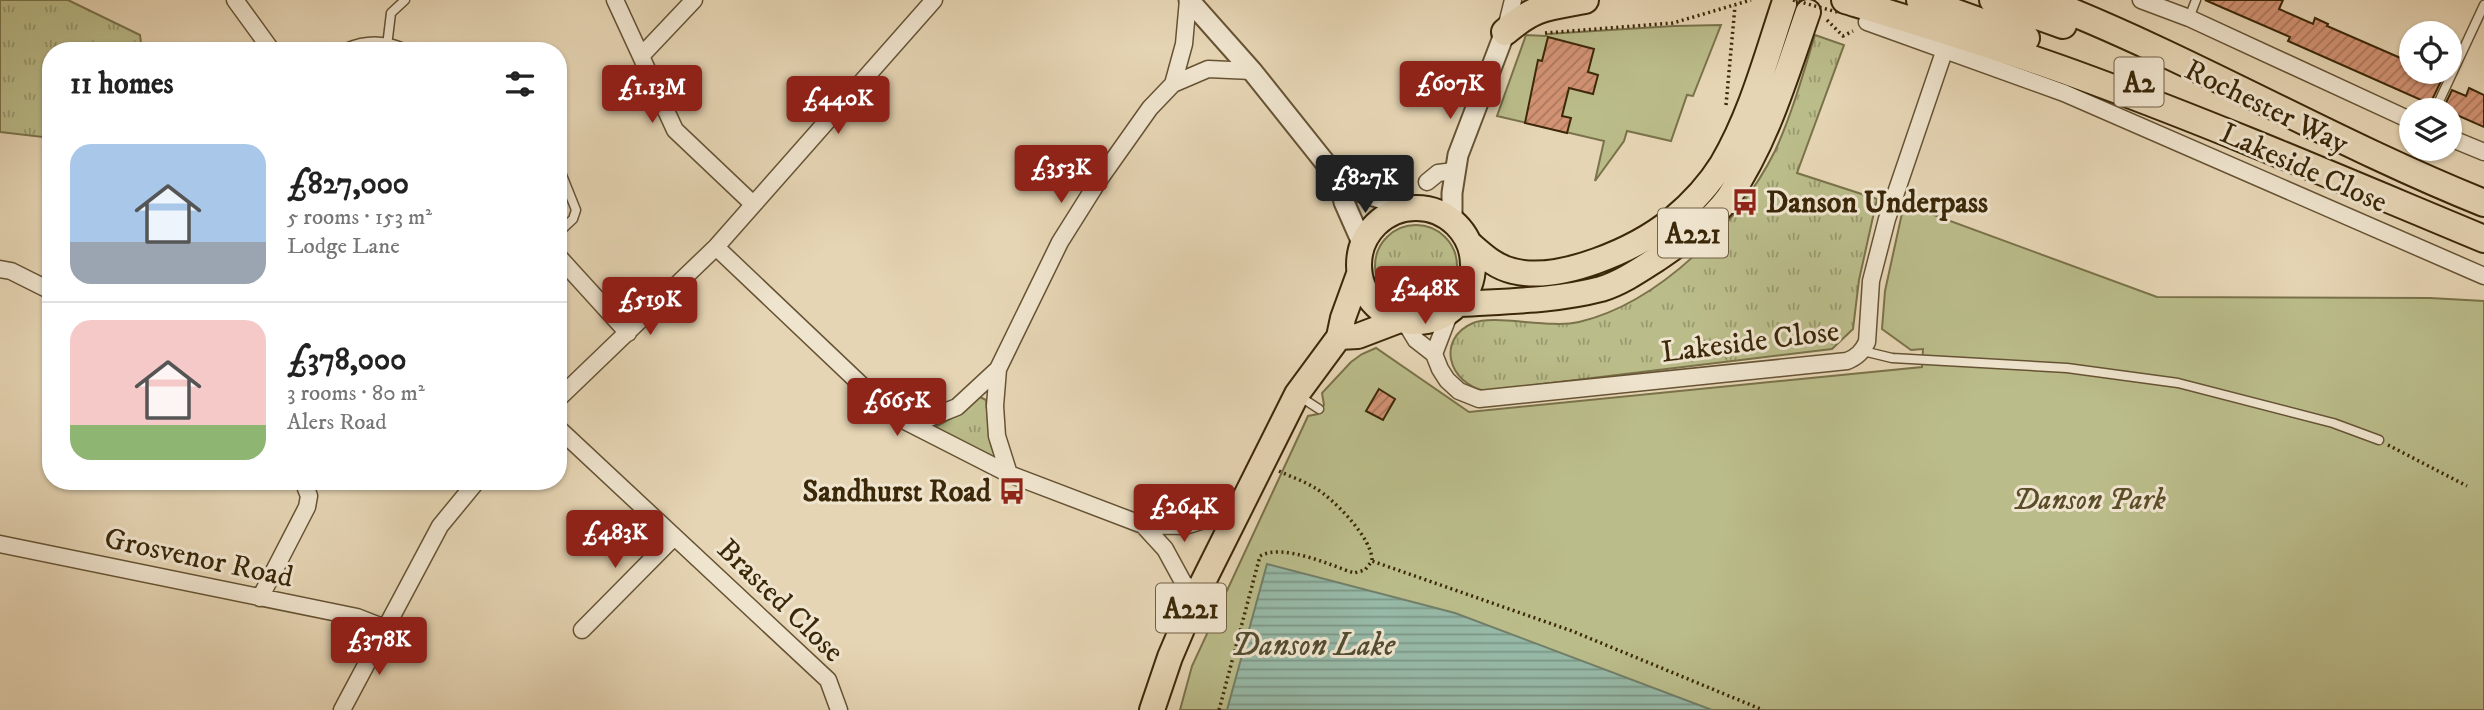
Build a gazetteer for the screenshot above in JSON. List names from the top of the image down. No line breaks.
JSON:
{"streets":{"highway":["A2","Rochester Way"],"main road":["A221"],"street":["Lakeside Close","Grosvenor Road","Brasted Close"]},"crossings":[["A2","Rochester Way"],["Lakeside Close","A221"]],"water":["Danson Lake"],"parks":["Danson Park"],"places":{"bus stop":["Danson Underpass","Sandhurst Road"]},"page":{"heading":"11 homes","price":["£607K","£1.13M","£440K","£353K","£827K","£248K","£519K","£665K","£264K","£483K","£378K"],"list":[{"name":"£827,000","note":"5 rooms · 153 m² · Lodge Lane"},{"name":"£378,000","note":"3 rooms · 80 m² · Alers Road"}]}}
